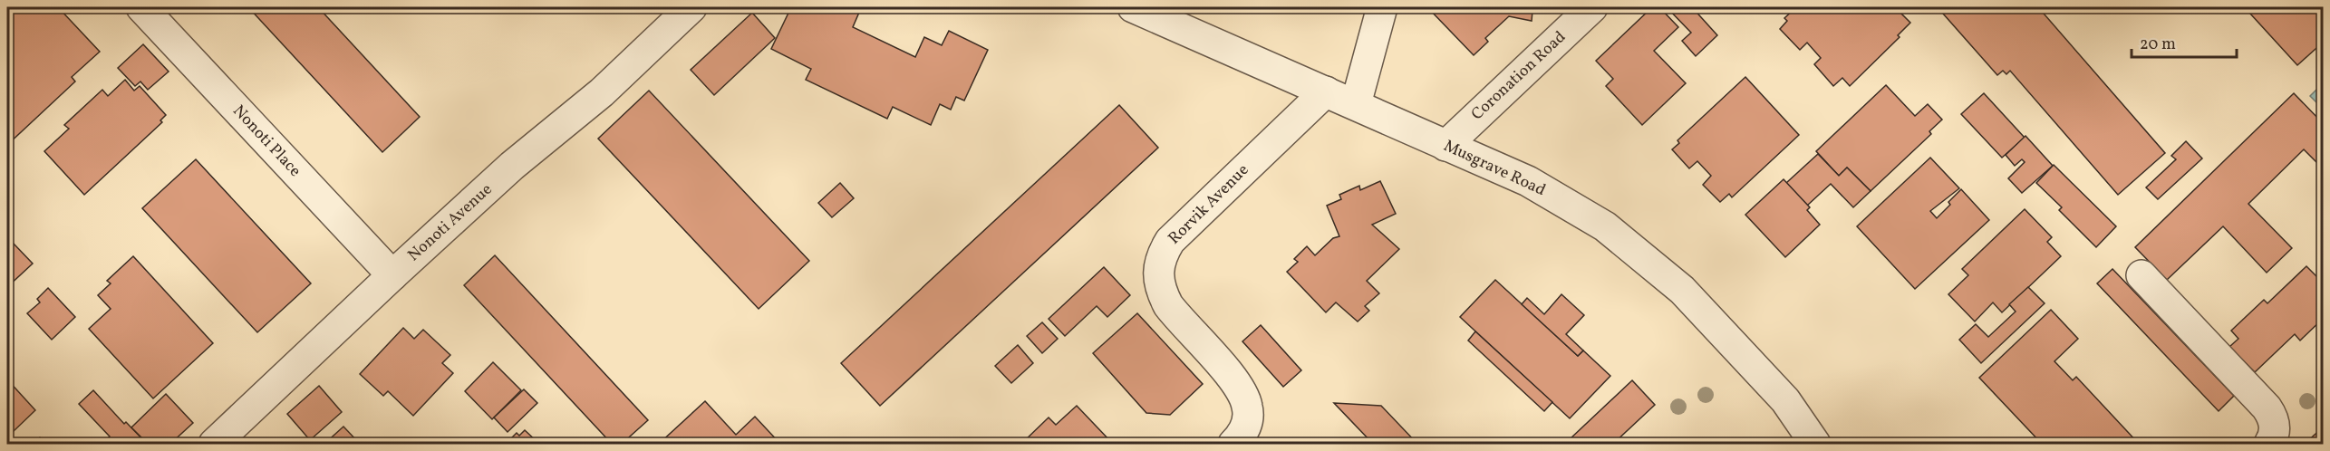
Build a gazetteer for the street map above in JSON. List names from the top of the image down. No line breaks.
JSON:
{"streets":{"street":["Coronation Road","Nonoti Place","Musgrave Road","Rorvik Avenue","Nonoti Avenue"]},"crossings":[["Coronation Road","Musgrave Road"],["Nonoti Place","Nonoti Avenue"],["Musgrave Road","Rorvik Avenue"]],"scale_bar":"20 m"}
